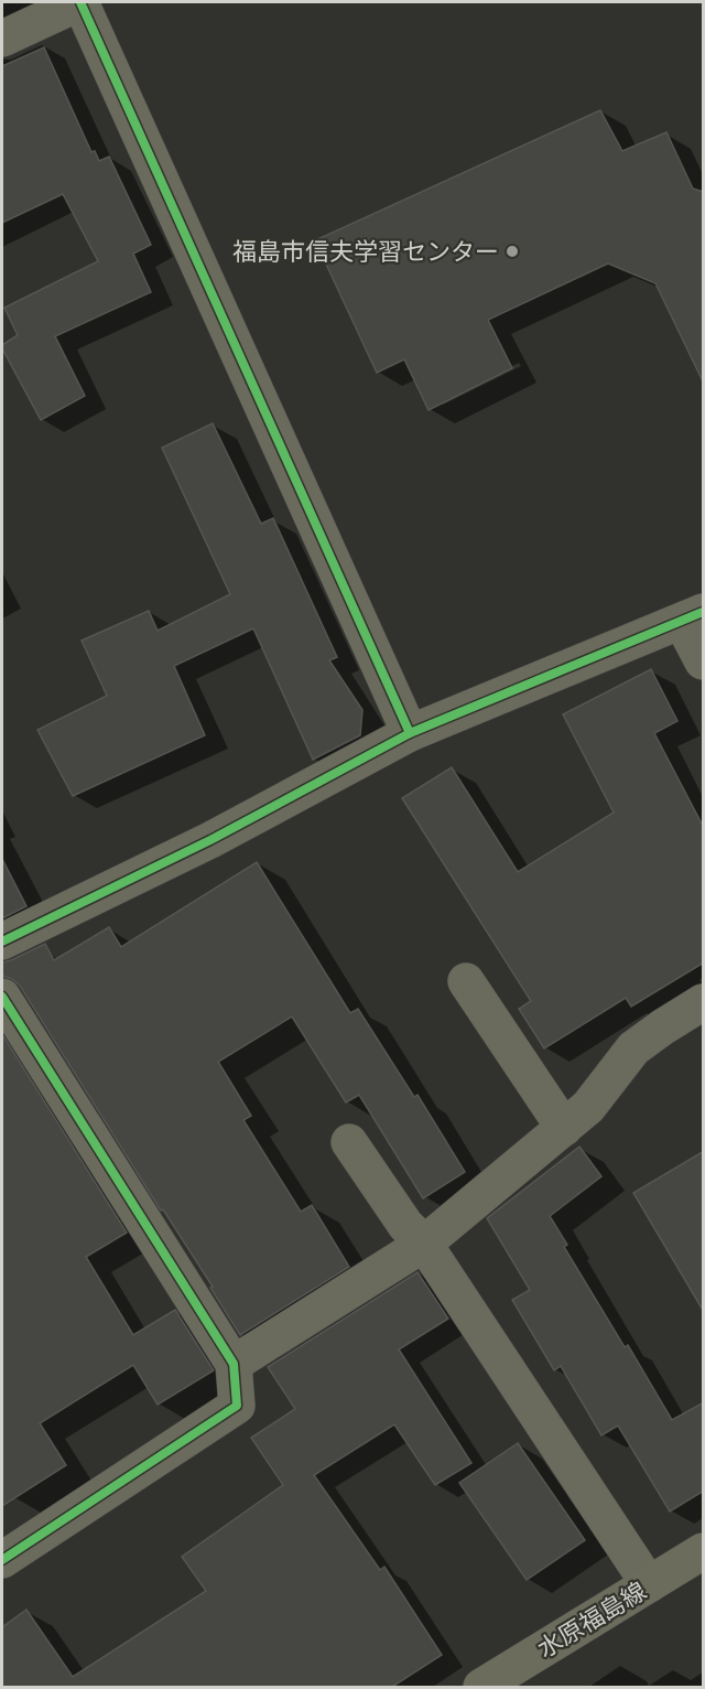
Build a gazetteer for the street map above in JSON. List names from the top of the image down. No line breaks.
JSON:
{"streets":{"main road":["水原福島線"]},"places":["福島市信夫学習センター"]}
